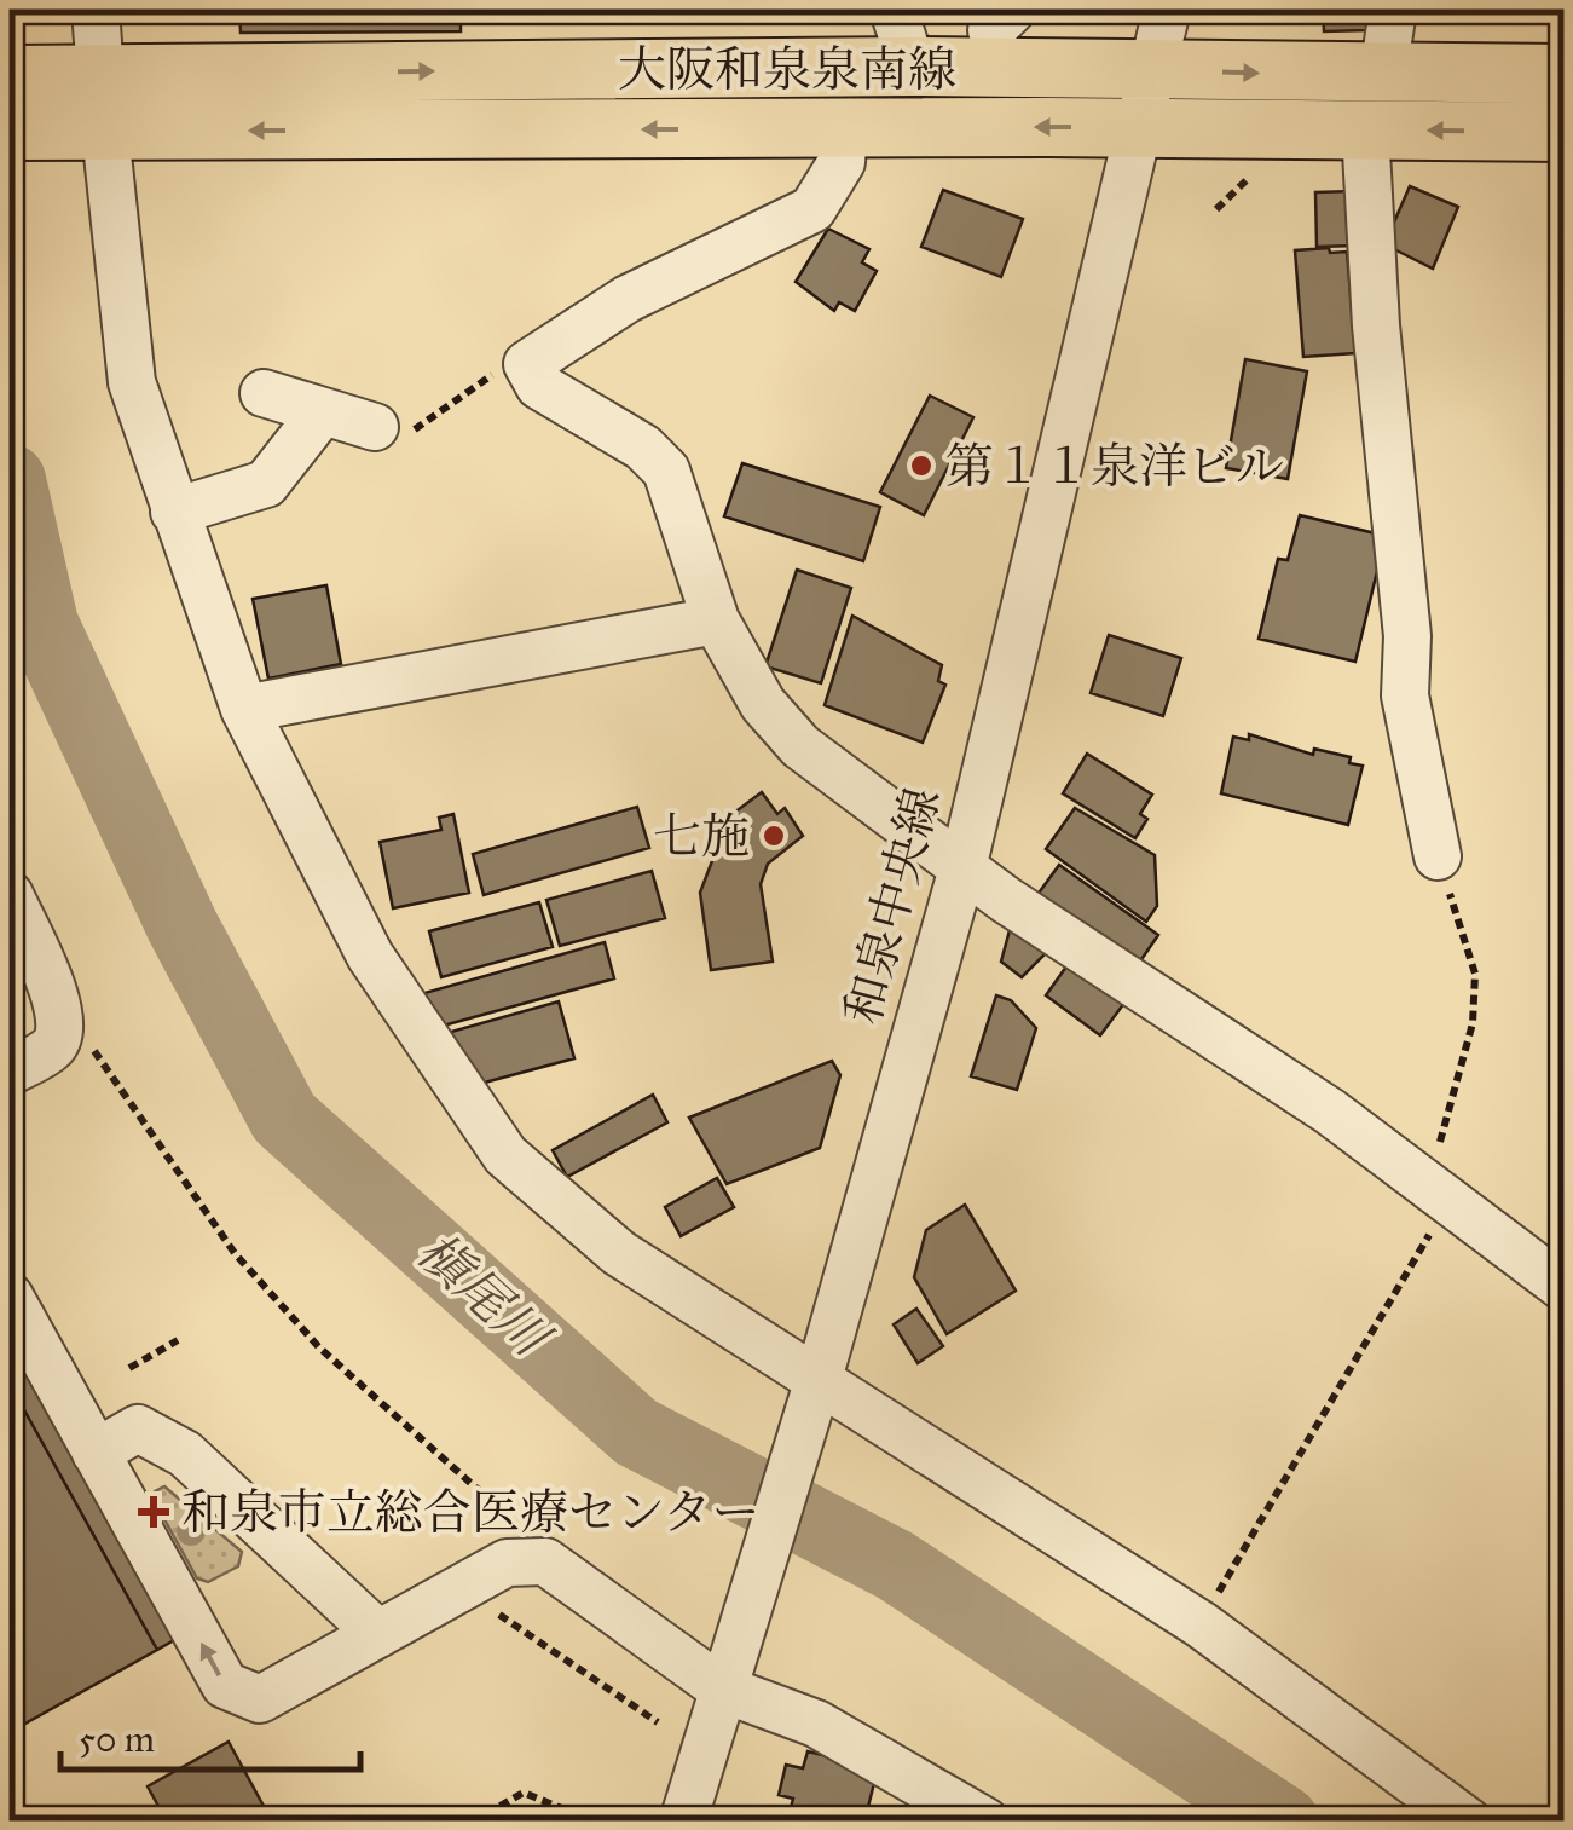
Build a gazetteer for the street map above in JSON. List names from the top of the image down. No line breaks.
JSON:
{"streets":{"main road":["大阪和泉泉南線"],"street":["和泉中央線"]},"crossings":[["大阪和泉泉南線","和泉中央線"]],"water":["槇尾川"],"places":{"other":["第１１泉洋ビル","七施"],"health":["和泉市立総合医療センター"]},"scale_bar":"50 m"}
